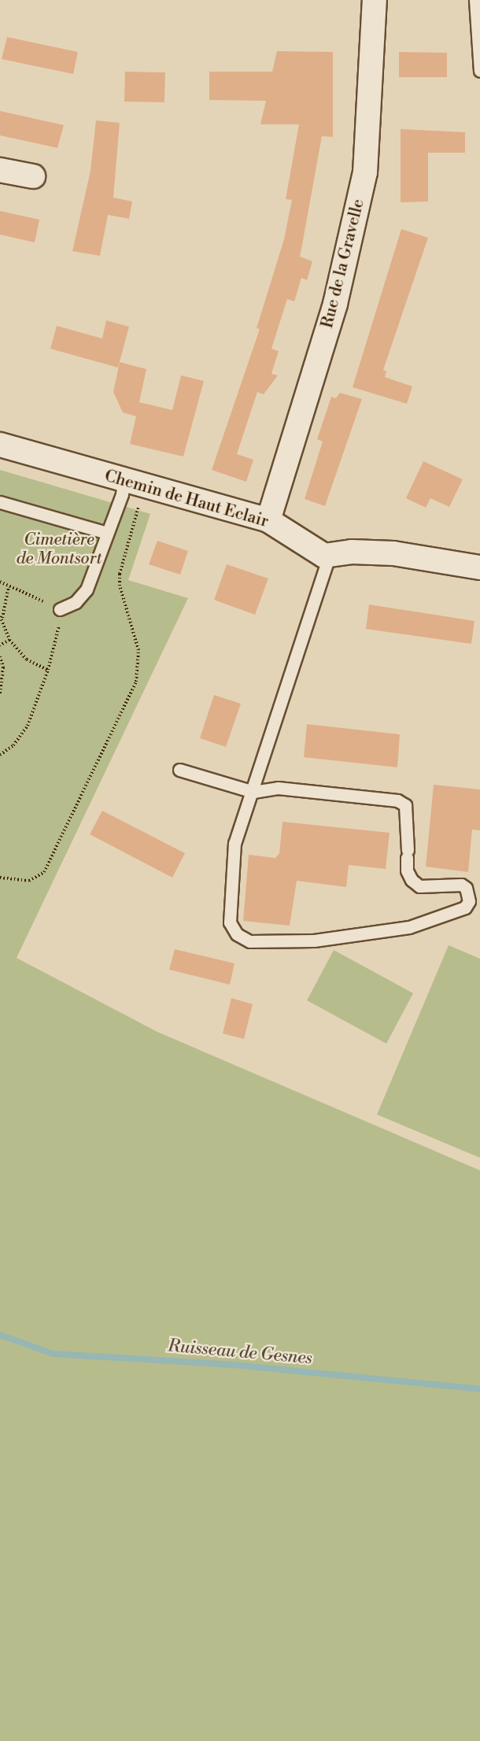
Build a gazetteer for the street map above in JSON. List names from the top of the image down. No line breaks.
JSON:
{"streets":{"street":["Rue de la Gravelle","Chemin de Haut Eclair"]},"crossings":[["Rue de la Gravelle","Chemin de Haut Eclair"]],"water":["Ruisseau de Gesnes"],"parks":["Cimetière de Montsort"]}
